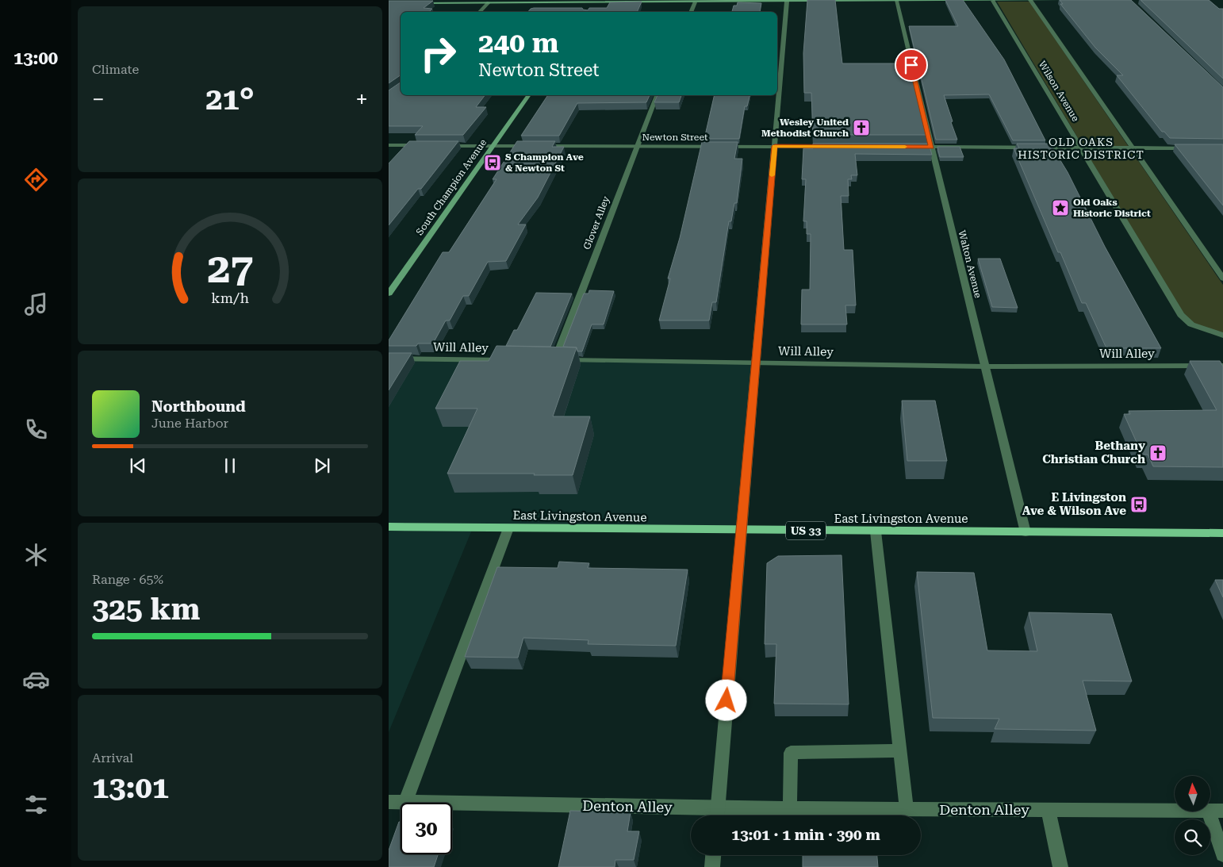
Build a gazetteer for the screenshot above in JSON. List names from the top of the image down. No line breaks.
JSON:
{"streets":{"main road":["East Livingston Avenue","US 33"],"street":["Wilson Avenue","Newton Street","South Champion Avenue","Glover Alley","Walton Avenue","Will Alley","Denton Alley"]},"crossings":[["Newton Street","Glover Alley"],["Glover Alley","Will Alley"],["Walton Avenue","Will Alley"],["Walton Avenue","East Livingston Avenue"]],"districts":["OLD OAKS HISTORIC DISTRICT"],"places":{"church":["Wesley United Methodist Church","Bethany Christian Church"],"bus stop":["S Champion Ave & Newton St","E Livingston Ave & Wilson Ave"],"place":["Old Oaks Historic District"]},"north":"top","page":{"tabs":"13:00","tile":["Climate",["Range · 65%","325 km"],["Arrival","13:01"]],"turn":["240 m","Newton Street"],"heat":["−","21°","+"],"song":["Northbound","June Harbor"],"limit":"30","trip":"13:01 · 1 min · 390 m","gauge":["27","km/h"]}}
